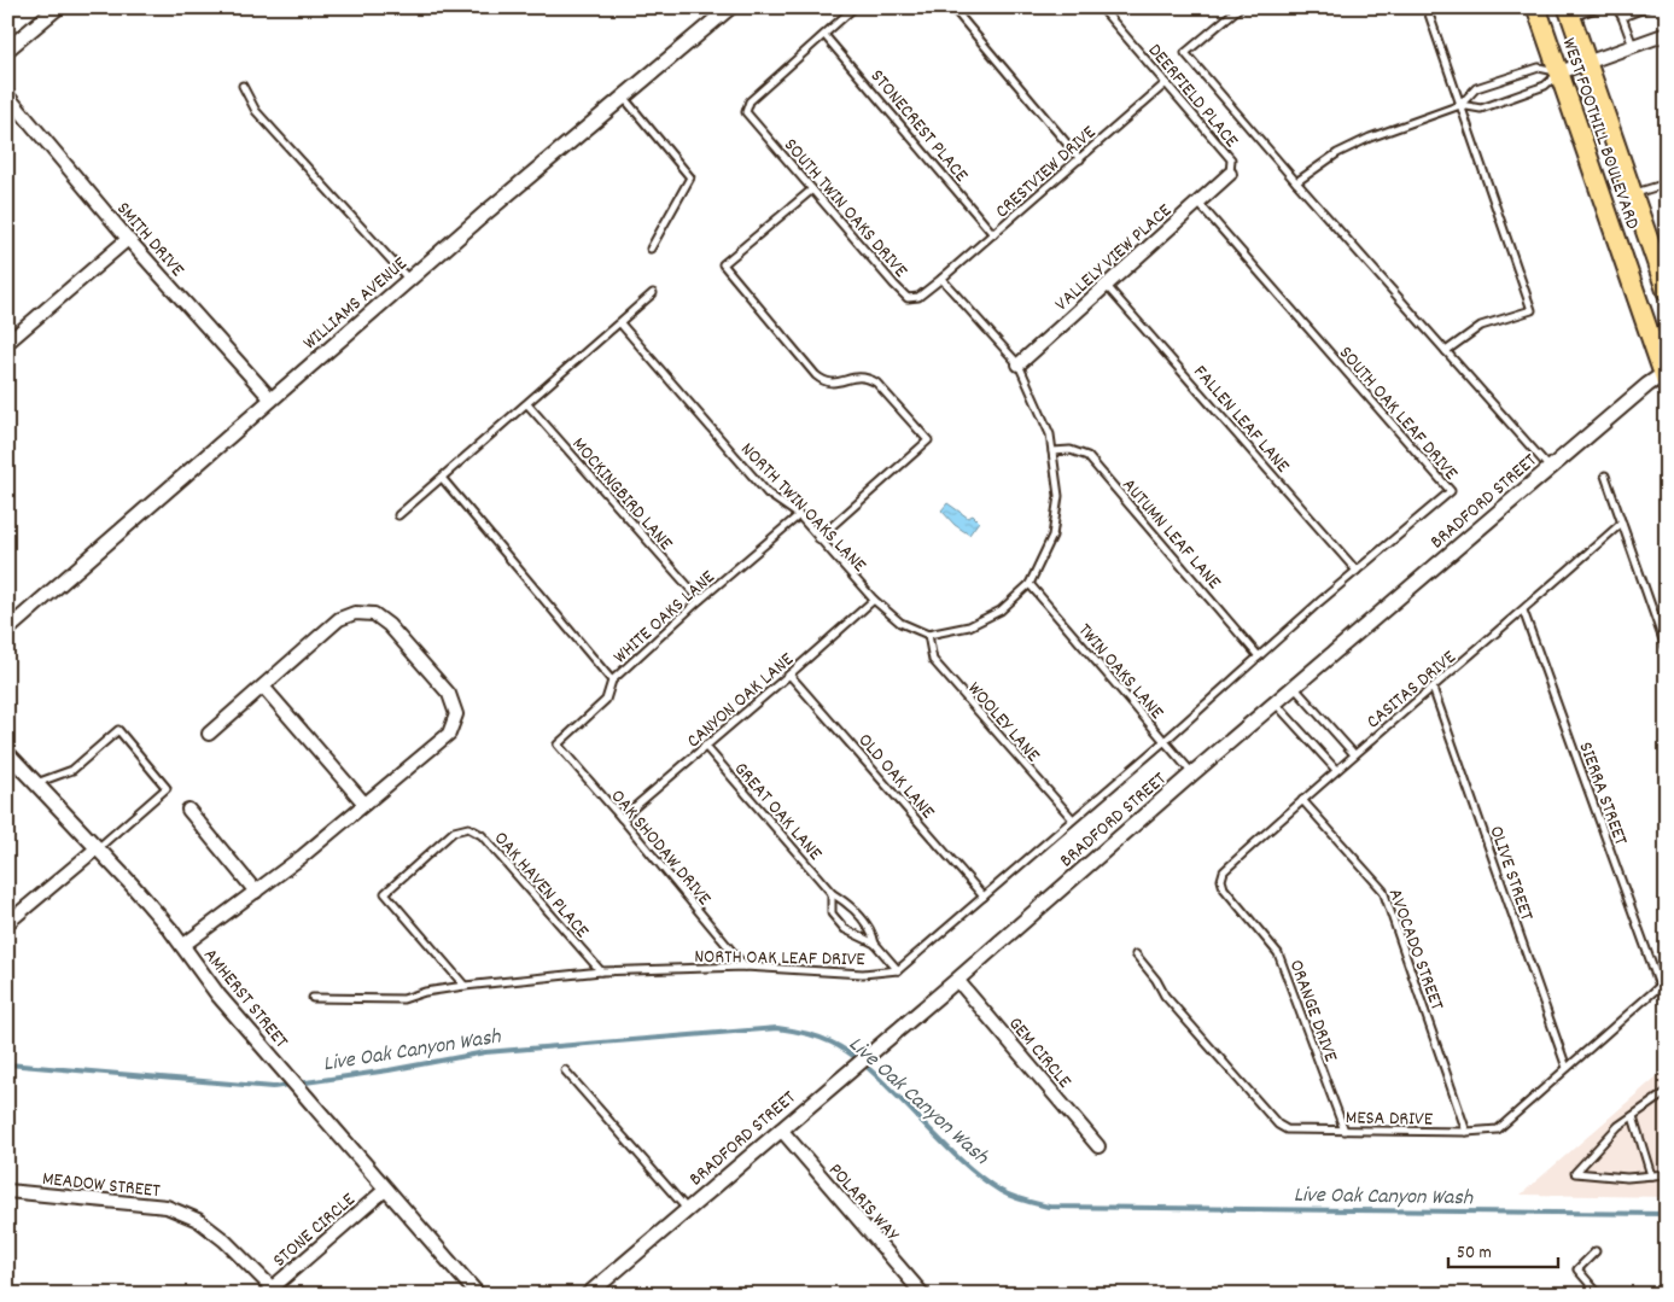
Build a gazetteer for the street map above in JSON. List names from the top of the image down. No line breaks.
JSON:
{"streets":{"main road":["WEST FOOTHILL BOULEVARD"],"street":["SMITH DRIVE","VALLELY VIEW PLACE","WILLIAMS AVENUE","BRADFORD STREET","AMHERST STREET","GEM CIRCLE","MEADOW STREET","POLARIS WAY","STONE CIRCLE"],"lane":["DEERFIELD PLACE","STONECREST PLACE","CRESTVIEW DRIVE","SOUTH TWIN OAKS DRIVE","SOUTH OAK LEAF DRIVE","FALLEN LEAF LANE","MOCKINGBIRD LANE","NORTH TWIN OAKS LANE","AUTUMN LEAF LANE","WHITE OAKS LANE","TWIN OAKS LANE","CASITAS DRIVE","CANYON OAK LANE","WOOLEY LANE","OLD OAK LANE","SIERRA STREET","GREAT OAK LANE","OAK SHODAW DRIVE","OLIVE STREET","OAK HAVEN PLACE","AVOCADO STREET","NORTH OAK LEAF DRIVE","ORANGE DRIVE","MESA DRIVE"]},"crossings":[["DEERFIELD PLACE","CRESTVIEW DRIVE"],["DEERFIELD PLACE","VALLELY VIEW PLACE"],["STONECREST PLACE","CRESTVIEW DRIVE"],["STONECREST PLACE","SOUTH TWIN OAKS DRIVE"],["WEST FOOTHILL BOULEVARD","BRADFORD STREET"],["CRESTVIEW DRIVE","SOUTH TWIN OAKS DRIVE"],["SMITH DRIVE","WILLIAMS AVENUE"],["VALLELY VIEW PLACE","SOUTH OAK LEAF DRIVE"],["VALLELY VIEW PLACE","FALLEN LEAF LANE"],["SOUTH OAK LEAF DRIVE","FALLEN LEAF LANE"],["SOUTH OAK LEAF DRIVE","AUTUMN LEAF LANE"],["SOUTH OAK LEAF DRIVE","TWIN OAKS LANE"],["MOCKINGBIRD LANE","WHITE OAKS LANE"],["BRADFORD STREET","TWIN OAKS LANE"],["BRADFORD STREET","GEM CIRCLE"],["BRADFORD STREET","POLARIS WAY"],["NORTH TWIN OAKS LANE","WHITE OAKS LANE"],["NORTH TWIN OAKS LANE","CANYON OAK LANE"],["NORTH TWIN OAKS LANE","WOOLEY LANE"],["WHITE OAKS LANE","OAK SHODAW DRIVE"],["CASITAS DRIVE","SIERRA STREET"],["CASITAS DRIVE","OLIVE STREET"],["CASITAS DRIVE","AVOCADO STREET"],["CASITAS DRIVE","ORANGE DRIVE"],["CANYON OAK LANE","OLD OAK LANE"],["CANYON OAK LANE","GREAT OAK LANE"],["CANYON OAK LANE","OAK SHODAW DRIVE"],["SIERRA STREET","MESA DRIVE"],["GREAT OAK LANE","NORTH OAK LEAF DRIVE"],["OAK SHODAW DRIVE","NORTH OAK LEAF DRIVE"],["OLIVE STREET","MESA DRIVE"],["OAK HAVEN PLACE","NORTH OAK LEAF DRIVE"],["AVOCADO STREET","MESA DRIVE"],["AMHERST STREET","STONE CIRCLE"],["ORANGE DRIVE","MESA DRIVE"],["MEADOW STREET","STONE CIRCLE"]],"water":["Live Oak Canyon Wash"],"scale_bar":"50 m"}
